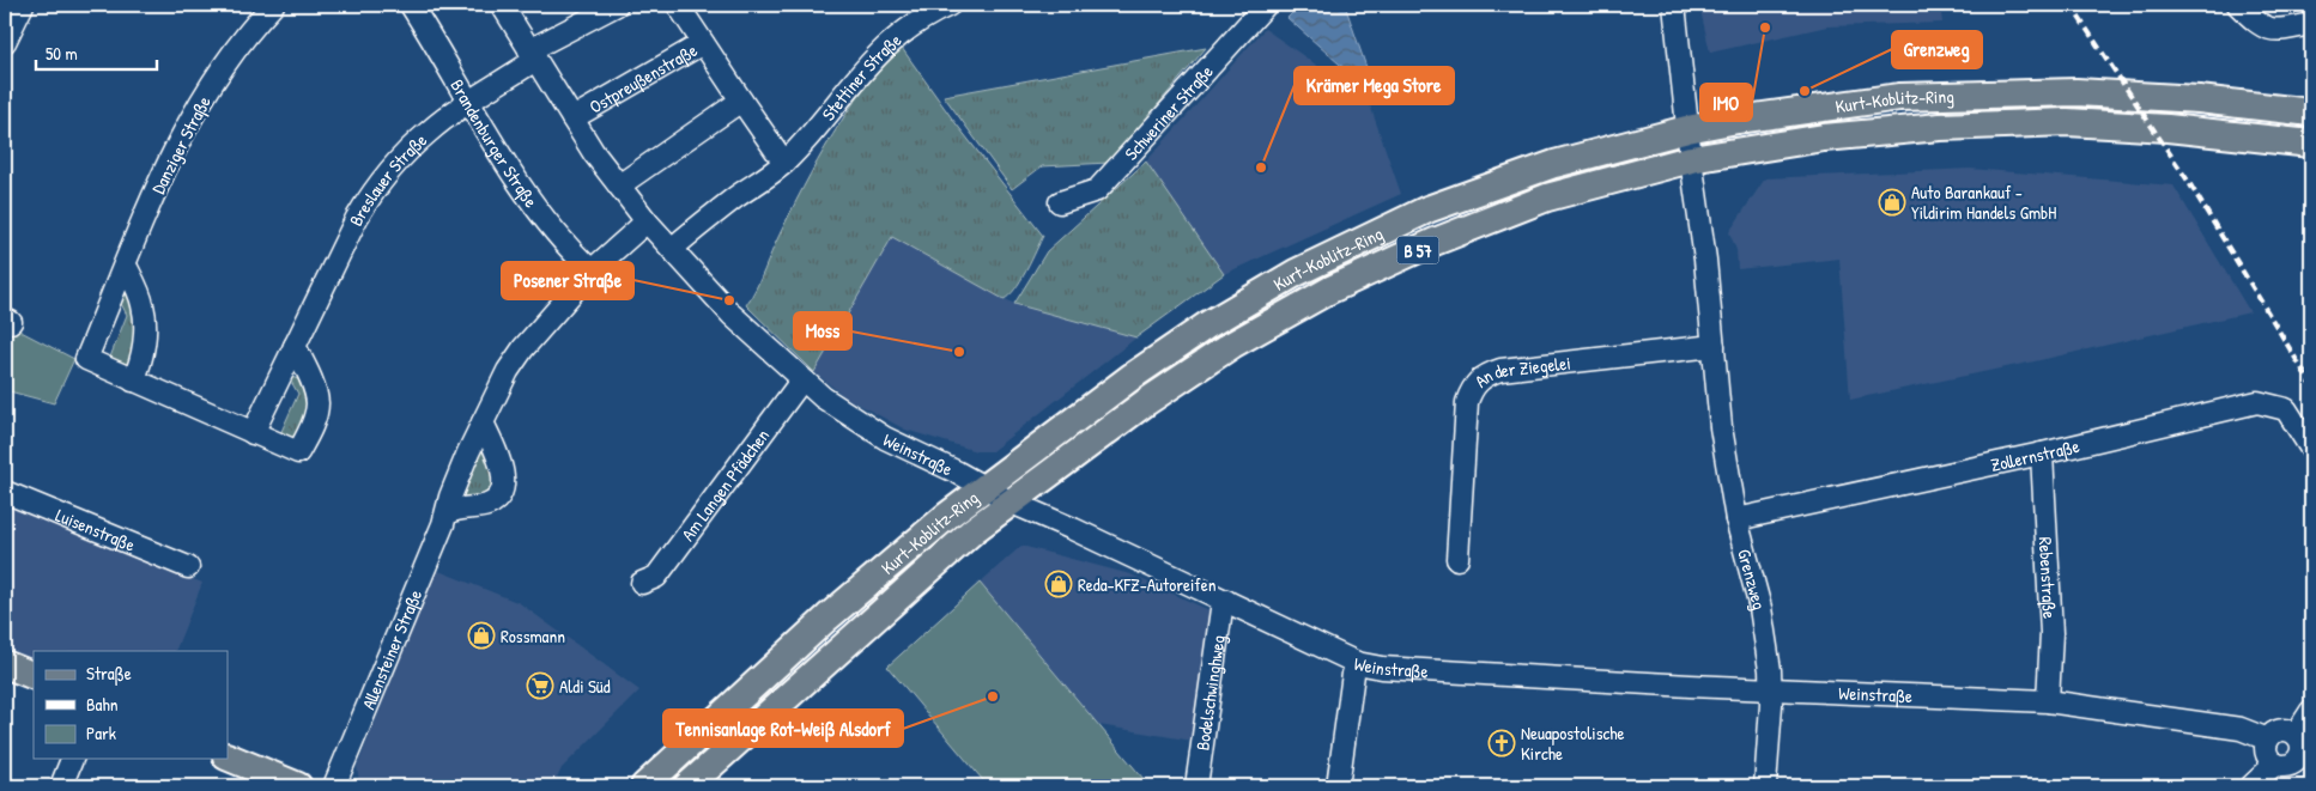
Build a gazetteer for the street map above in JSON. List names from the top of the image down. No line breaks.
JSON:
{"streets":{"main road":["Kurt-Koblitz-Ring","B 57"],"street":["Stettiner Straße","Ostpreußenstraße","Schweriner Straße","Brandenburger Straße","Danziger Straße","Breslauer Straße","An der Ziegelei","Weinstraße","Zollernstraße","Am Langen Pfädchen","Luisenstraße","Rebenstraße","Grenzweg","Allensteiner Straße","Bodelschwinghweg"]},"crossings":[["Stettiner Straße","Weinstraße"],["Ostpreußenstraße","Breslauer Straße"],["Ostpreußenstraße","Weinstraße"],["Ostpreußenstraße","Allensteiner Straße"],["Kurt-Koblitz-Ring","Weinstraße"],["Kurt-Koblitz-Ring","Grenzweg"],["Brandenburger Straße","Breslauer Straße"],["Brandenburger Straße","Allensteiner Straße"],["Danziger Straße","Breslauer Straße"],["An der Ziegelei","Grenzweg"],["Weinstraße","Am Langen Pfädchen"],["Weinstraße","Rebenstraße"],["Weinstraße","Grenzweg"],["Weinstraße","Allensteiner Straße"],["Weinstraße","Bodelschwinghweg"],["Zollernstraße","Rebenstraße"],["Zollernstraße","Grenzweg"]],"places":{"other":["IMO","Grenzweg","Krämer Mega Store","Posener Straße","Moss","Tennisanlage Rot-Weiß Alsdorf"],"shop":["Auto Barankauf - Yildirim Handels GmbH","Reda-KFZ-Autoreifen","Rossmann"],"supermarket":["Aldi Süd"],"church":["Neuapostolische Kirche"]},"legend":["Straße","Bahn","Park"],"scale_bar":"50 m"}
